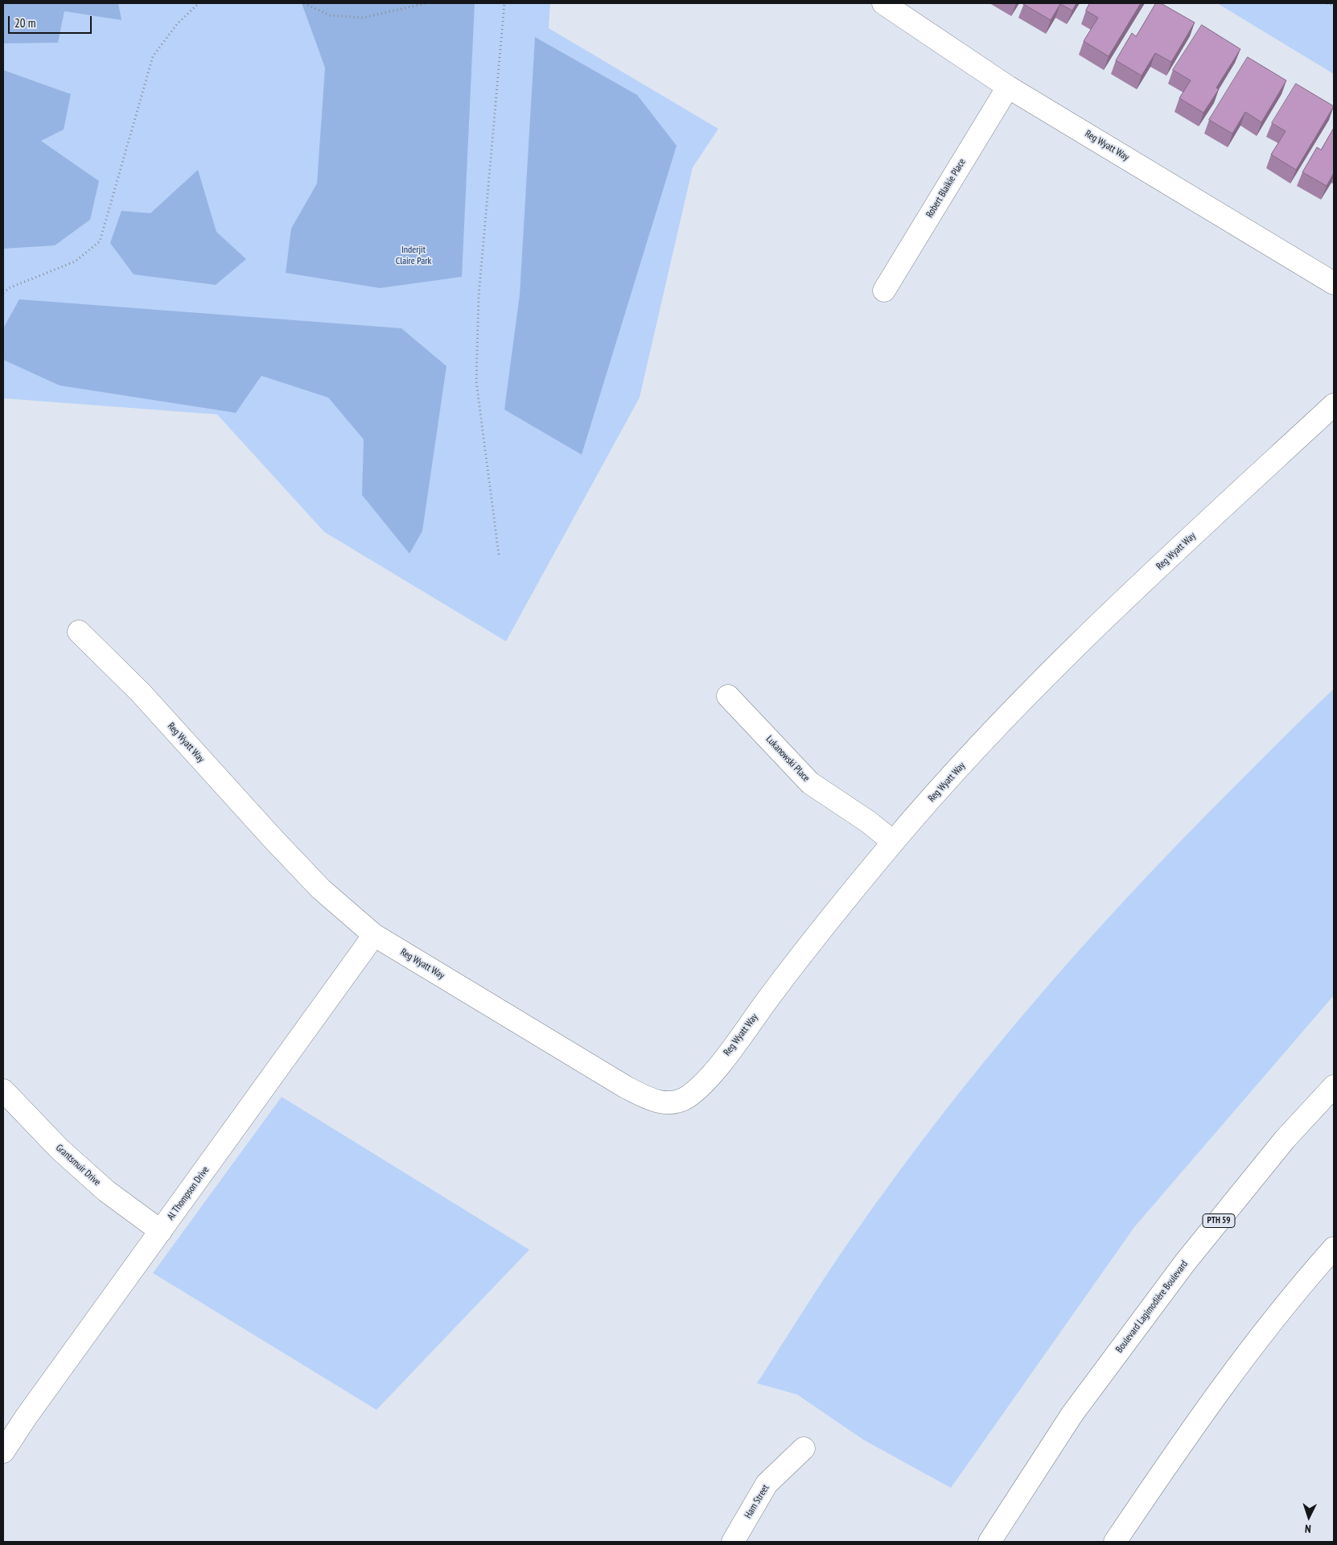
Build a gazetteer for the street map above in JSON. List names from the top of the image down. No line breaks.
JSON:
{"streets":{"street":["Reg Wyatt Way","Robert Blaikie Place","Lukanowski Place","Grantsmuir Drive","Al Thompson Drive","PTH 59","Boulevard Lagimodière Boulevard","Ham Street"]},"crossings":[["Reg Wyatt Way","Robert Blaikie Place"],["Reg Wyatt Way","Lukanowski Place"],["Reg Wyatt Way","Al Thompson Drive"],["Grantsmuir Drive","Al Thompson Drive"]],"parks":["Inderjit Claire Park"],"scale_bar":"20 m","north":"bottom"}
